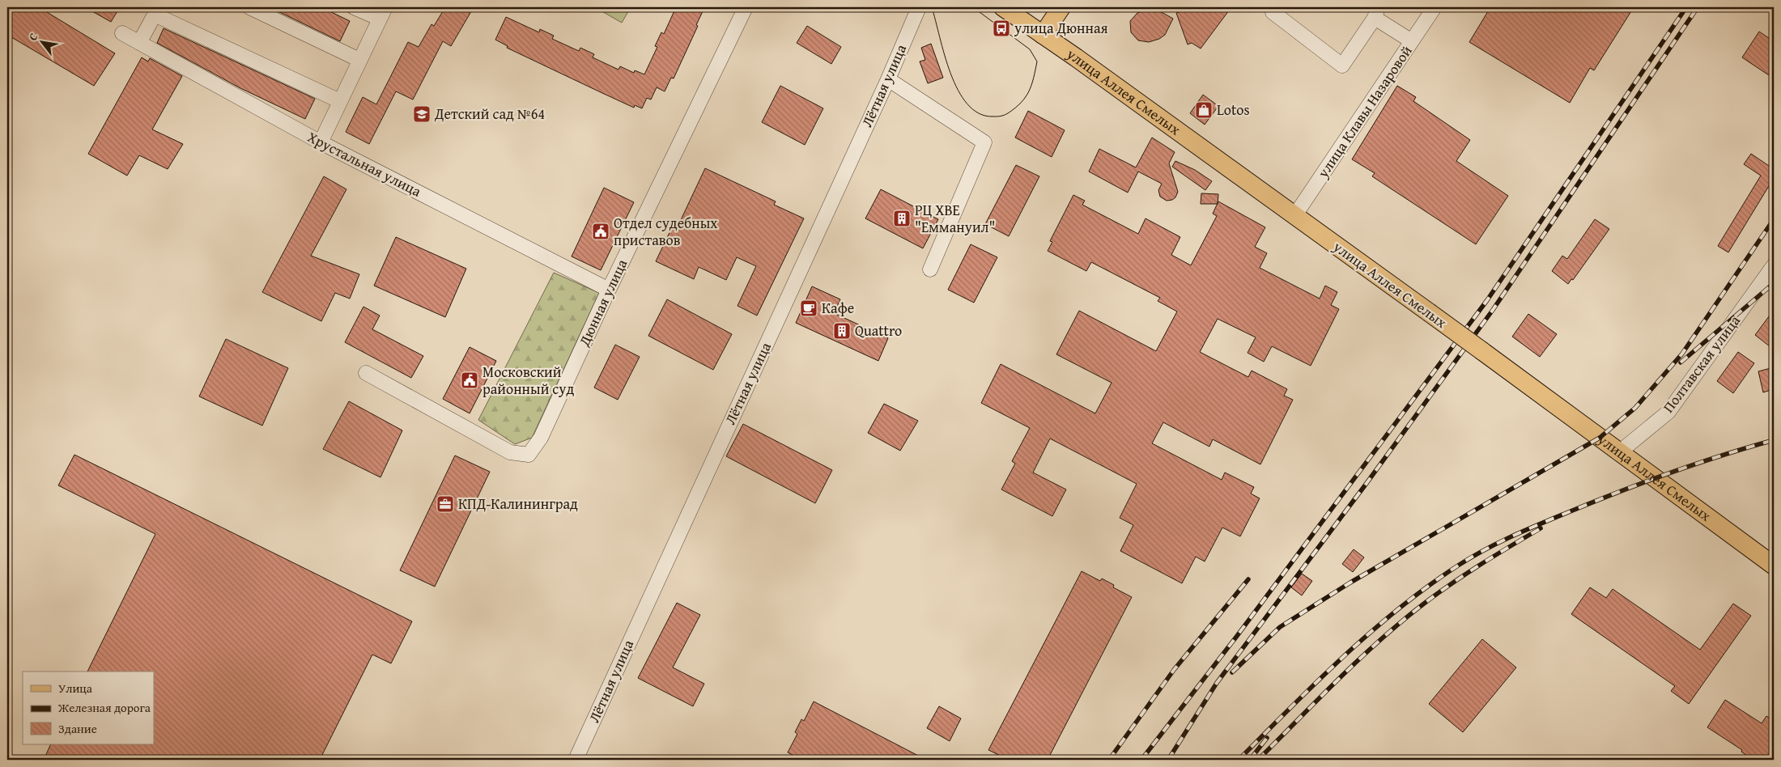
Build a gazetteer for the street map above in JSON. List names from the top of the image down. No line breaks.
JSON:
{"streets":{"main road":["улица Аллея Смелых"],"street":["Лётная улица","улица Клавы Назаровой","Хрустальная улица","Дюнная улица","Полтавская улица"]},"crossings":[["улица Аллея Смелых","улица Клавы Назаровой"],["улица Аллея Смелых","Полтавская улица"],["Хрустальная улица","Дюнная улица"]],"places":{"bus stop":["улица Дюнная"],"shop":["Lotos"],"school or university":["Детский сад №64"],"building":["РЦ ХВЕ \"Еммануил\"","Quattro"],"public building":["Отдел судебных приставов","Московский районный суд"],"cafe":["Кафе"],"office":["КПД-Калининград"]},"legend":["Улица","Железная дорога","Здание"],"north":"top left"}
